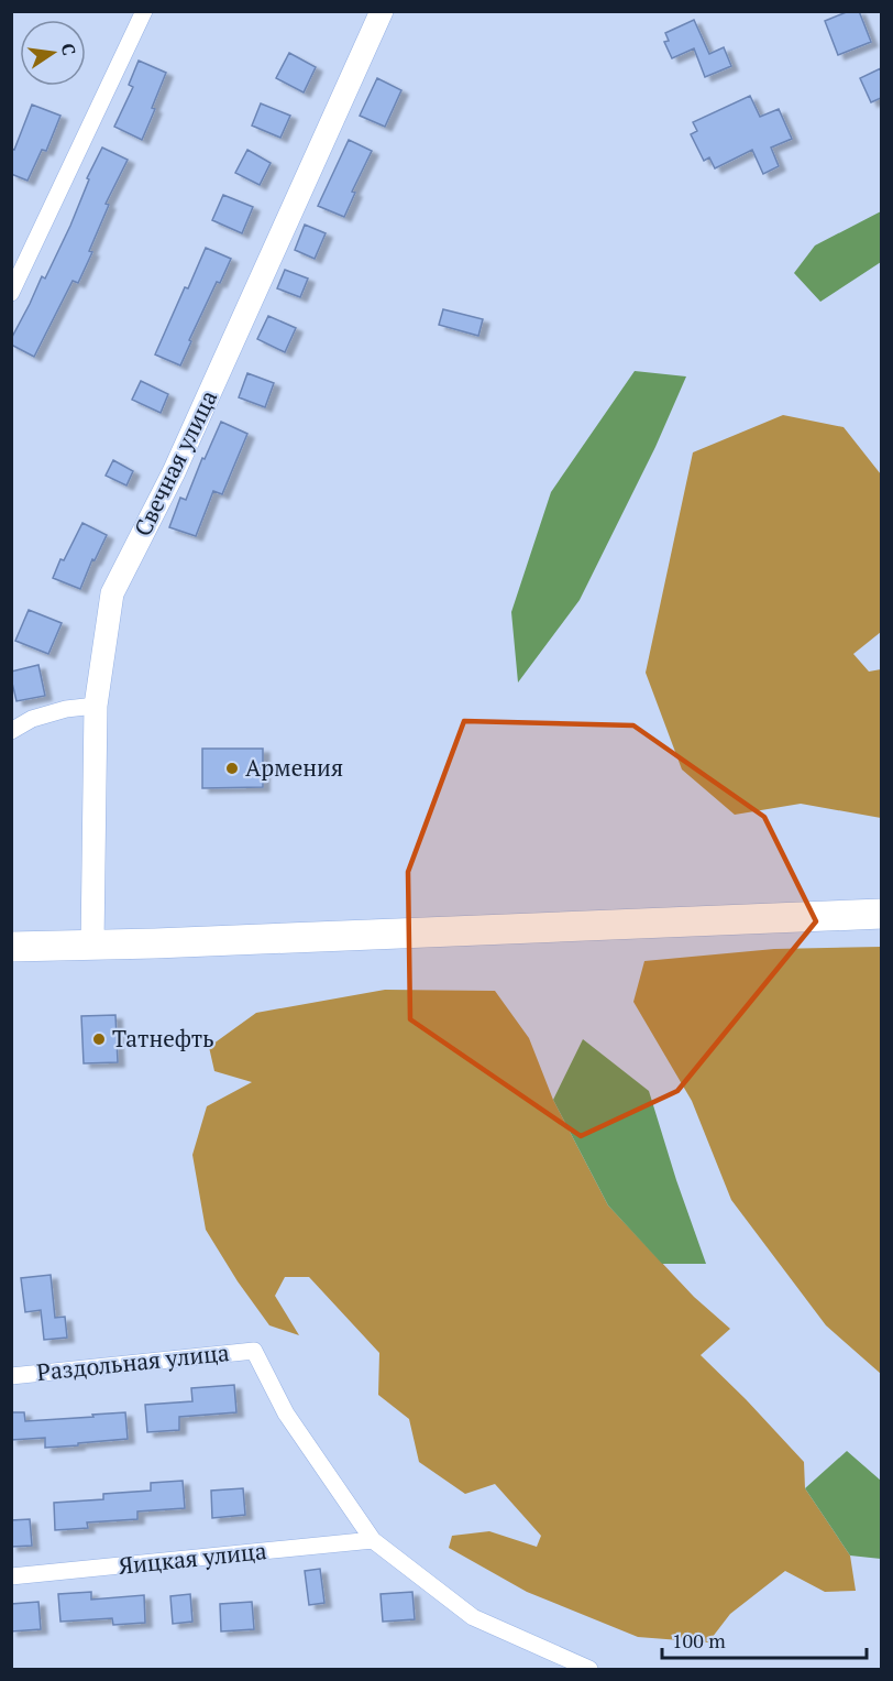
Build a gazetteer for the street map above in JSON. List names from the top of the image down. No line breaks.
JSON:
{"streets":{"street":["Свечная улица","Раздольная улица","Яицкая улица"]},"crossings":[["Раздольная улица","Яицкая улица"]],"places":["Армения","Татнефть"],"scale_bar":"100 m","north":"right"}
